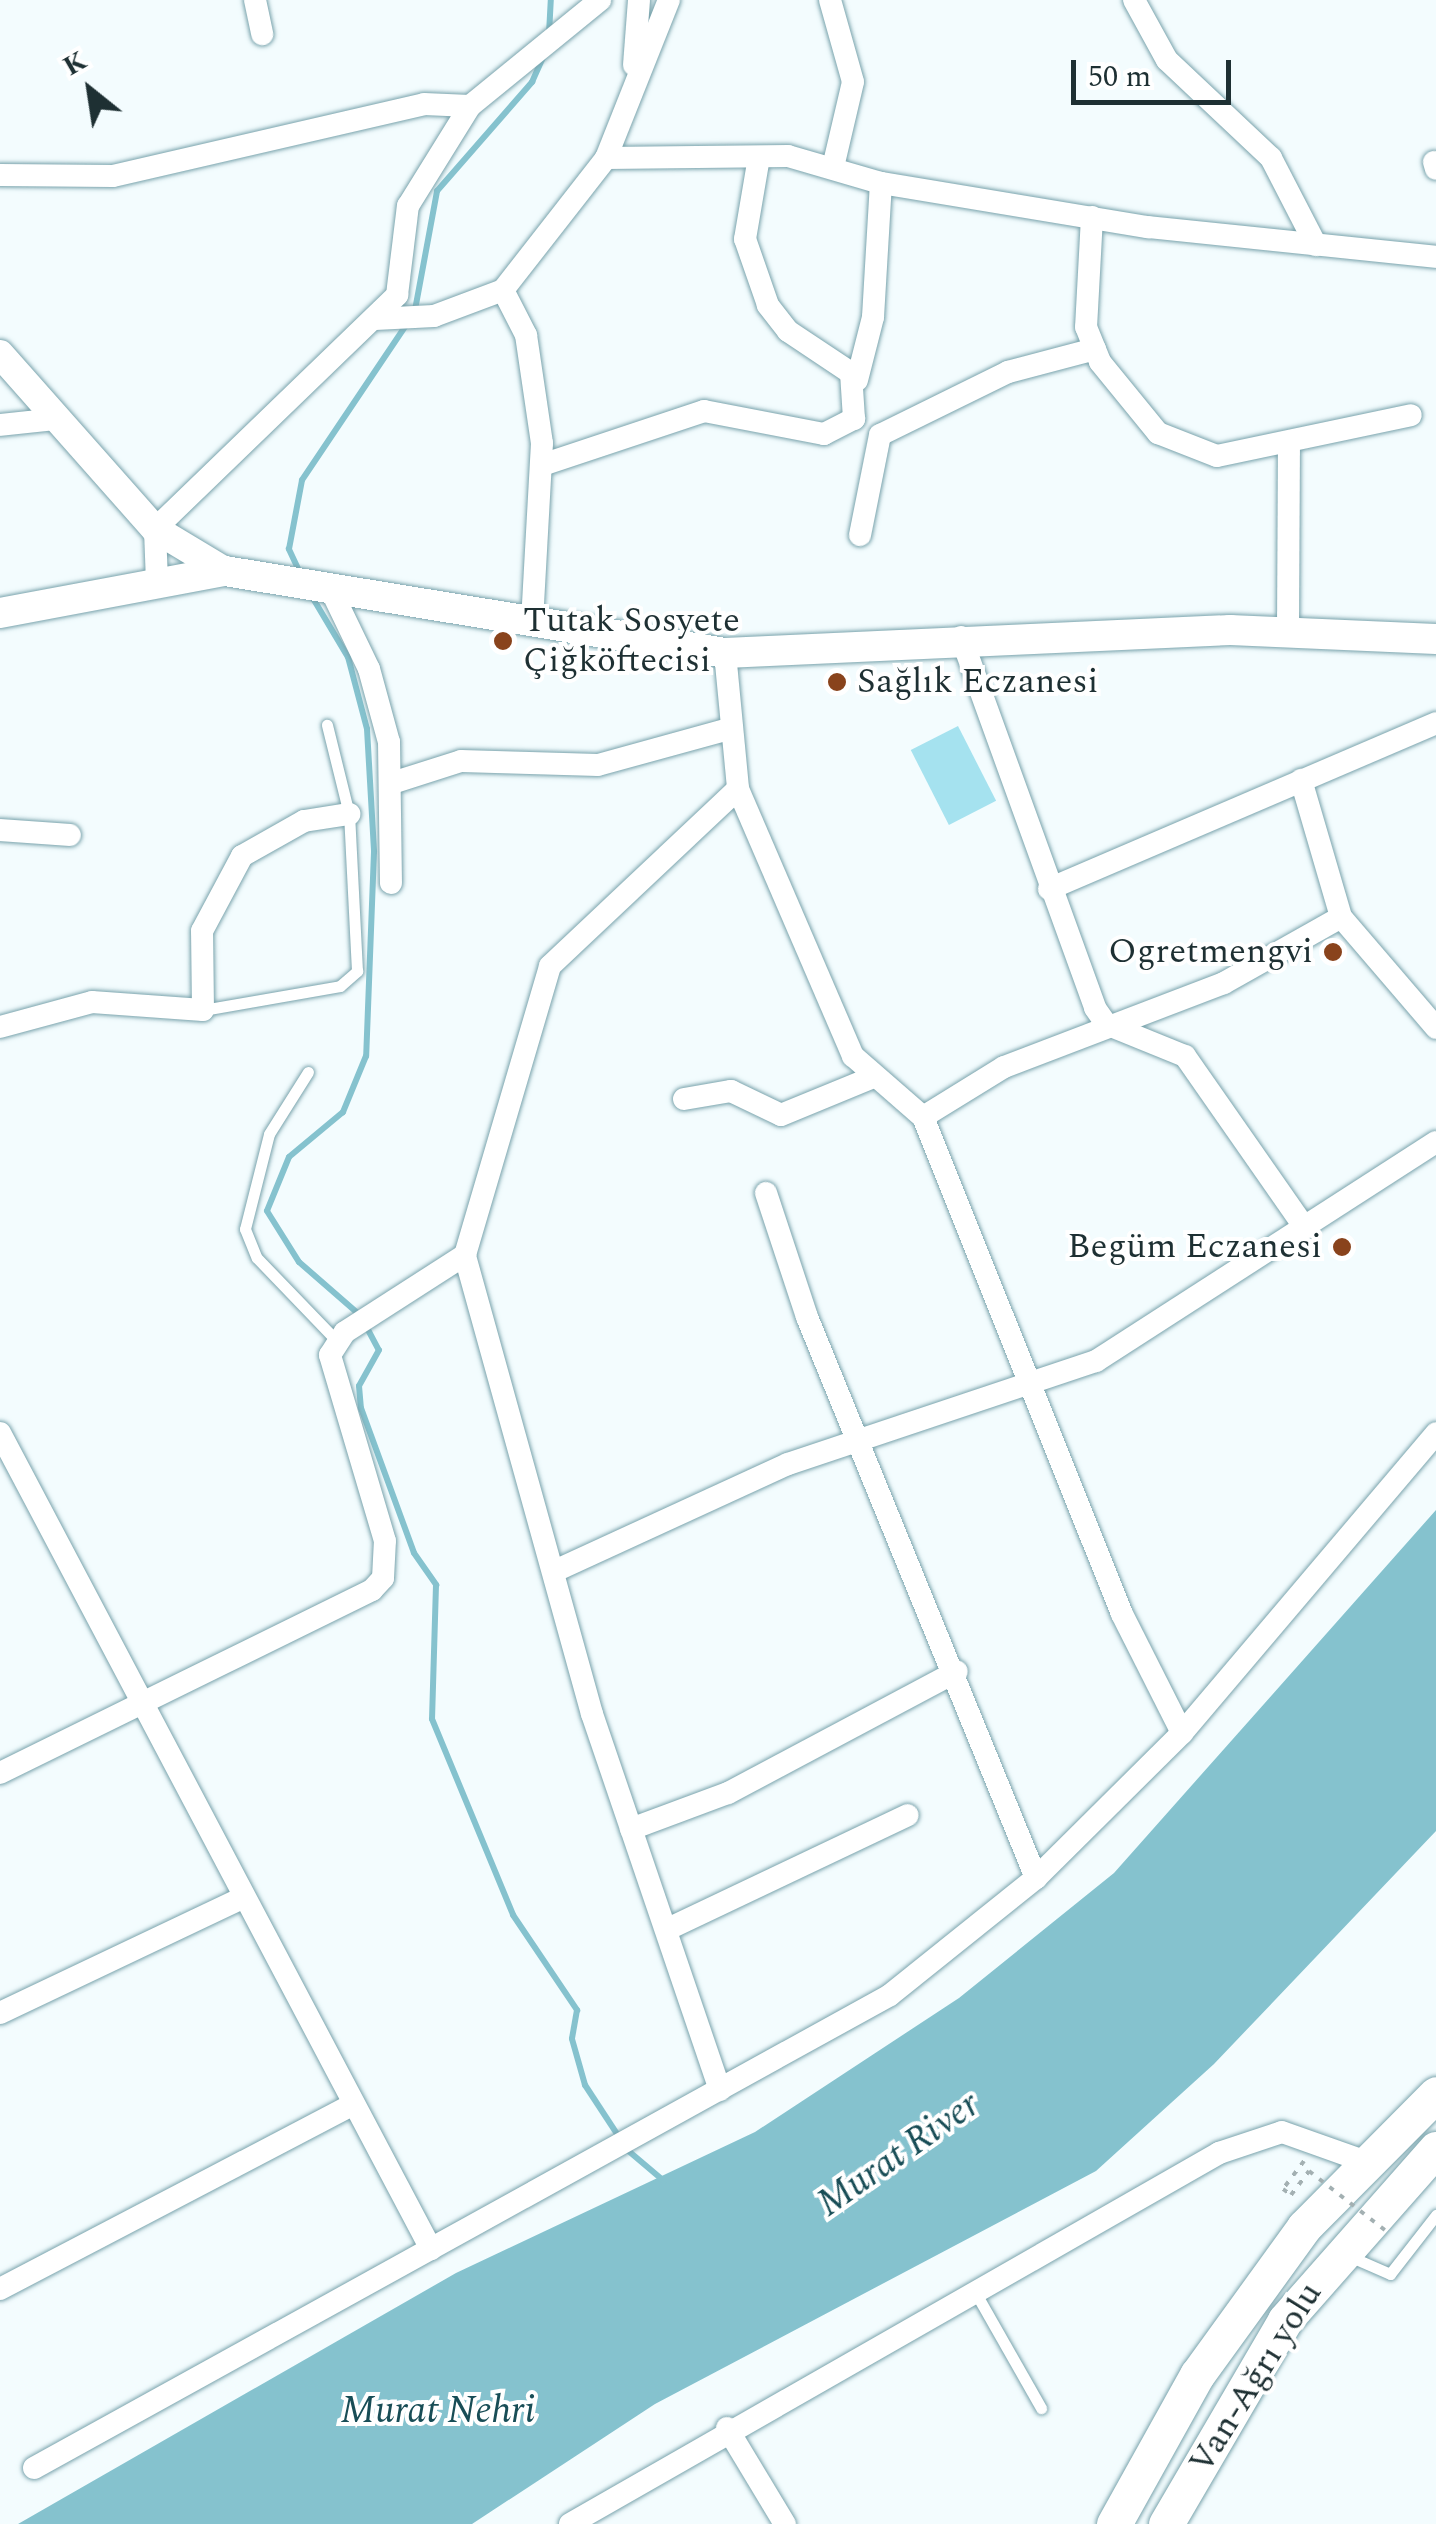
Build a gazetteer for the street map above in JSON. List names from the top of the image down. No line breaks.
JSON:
{"streets":{"main road":["Van-Ağrı yolu"]},"water":["Murat River","Murat Nehri"],"places":["Tutak Sosyete Çiğköftecisi","Sağlık Eczanesi","Ogretmengvi","Begüm Eczanesi"],"scale_bar":"50 m","north":"top left"}
